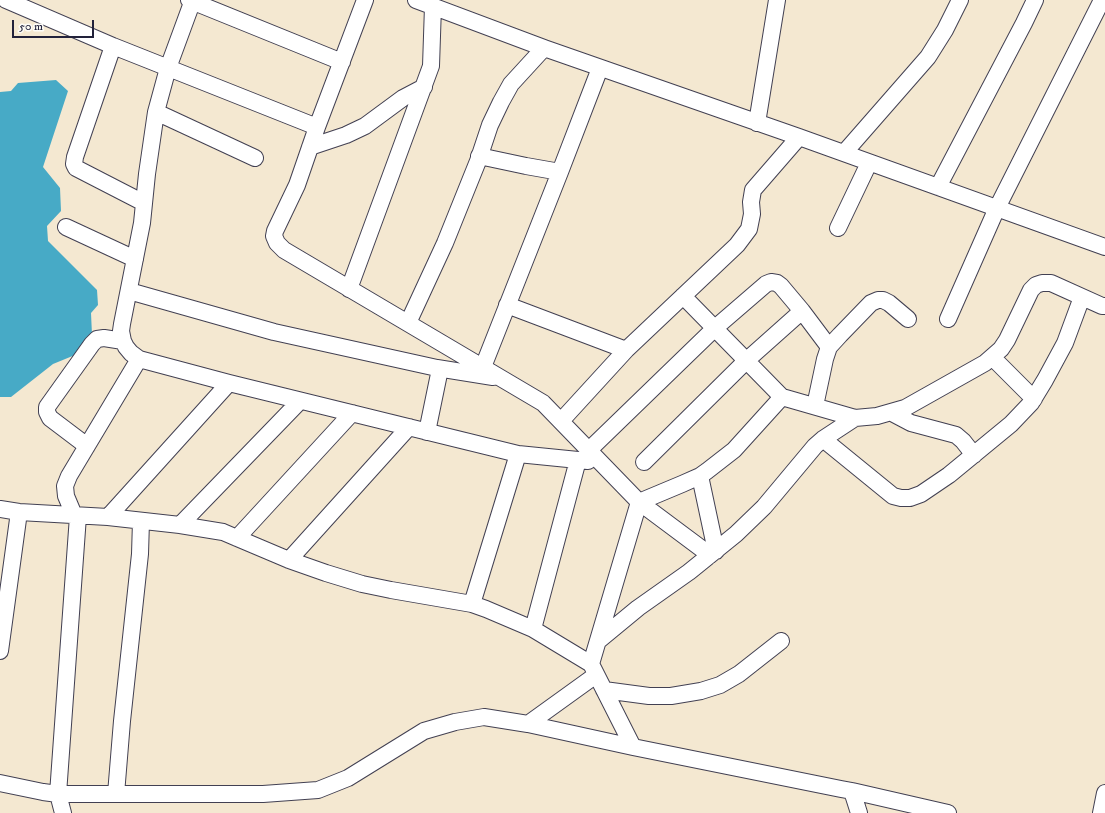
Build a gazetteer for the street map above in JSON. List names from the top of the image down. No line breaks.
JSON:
{"scale_bar":"50 m"}
